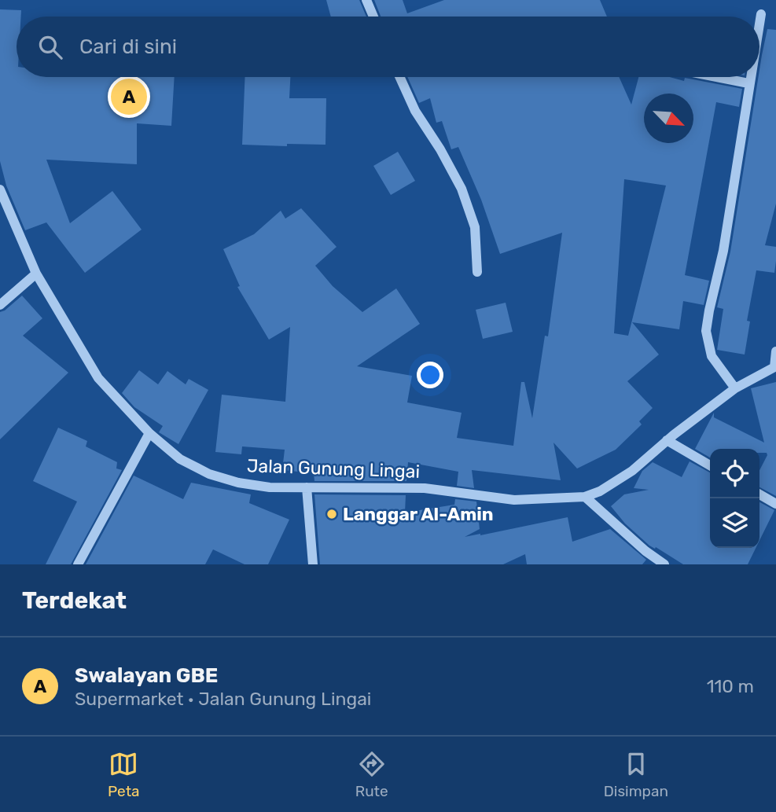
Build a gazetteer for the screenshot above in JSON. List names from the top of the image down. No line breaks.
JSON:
{"streets":{"street":["Jalan Gunung Lingai"]},"places":["Langgar Al-Amin"],"north":"bottom right","page":{"search":"Cari di sini","pins":"A","heading":"Terdekat","list":[{"mark":"A","name":"Swalayan GBE","note":"Supermarket · Jalan Gunung Lingai","value":"110 m"}],"nav":["Peta","Rute","Disimpan"]}}
